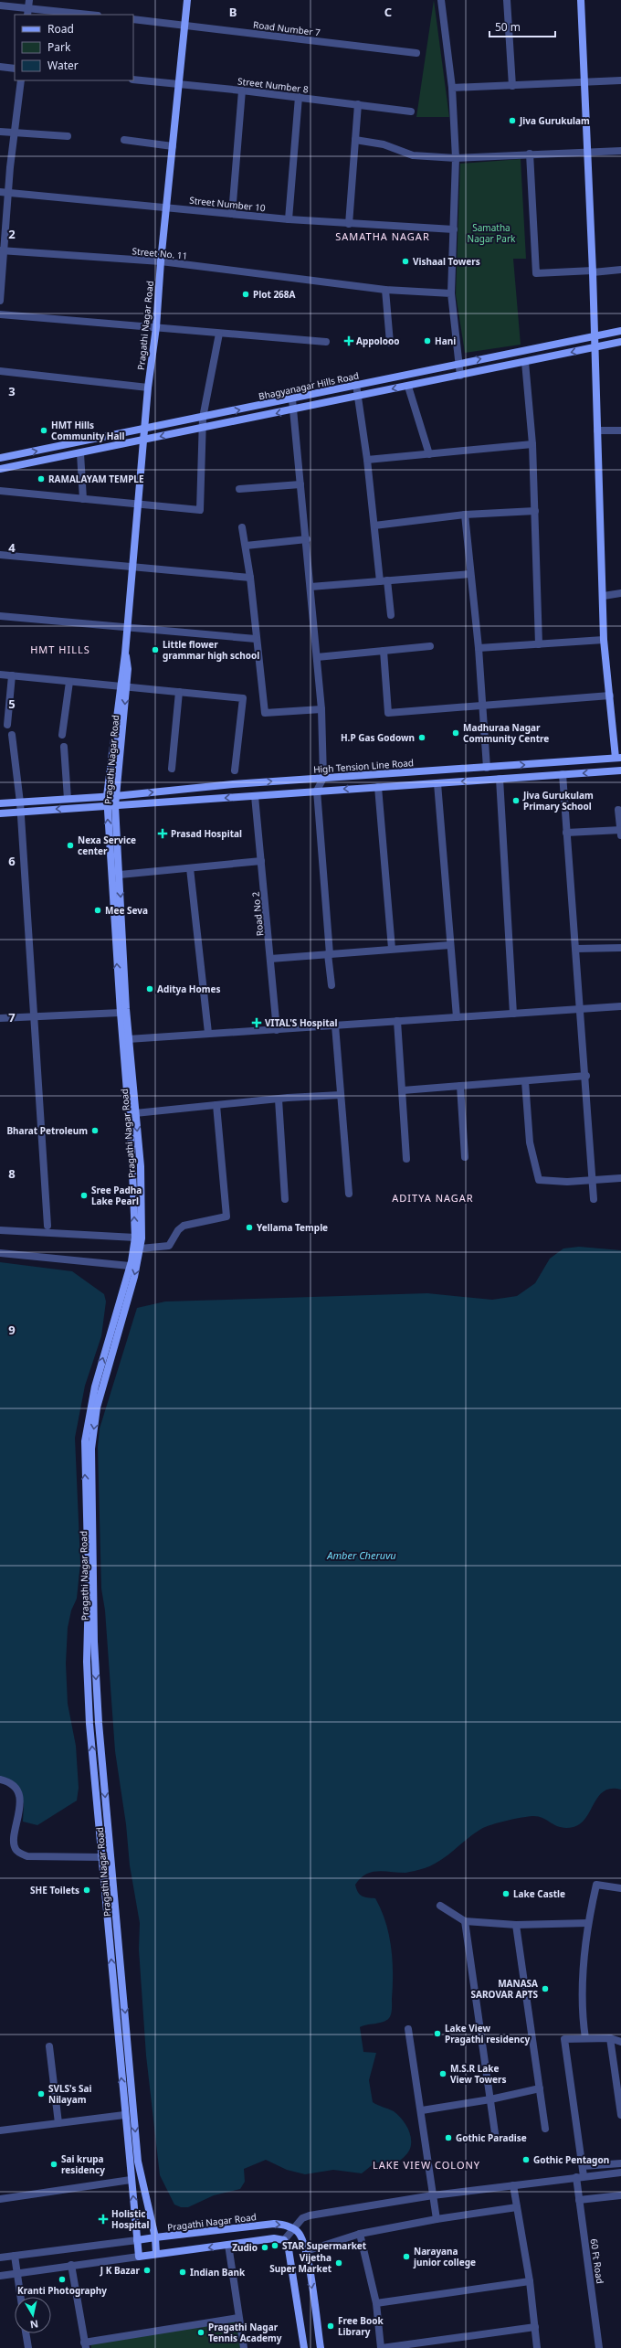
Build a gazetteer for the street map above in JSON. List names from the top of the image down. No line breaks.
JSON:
{"streets":{"main road":["Pragathi Nagar Road","Bhagyanagar Hills Road","High Tension Line Road"],"street":["Road Number 7","Street Number 8","Street Number 10","Street No. 11","Road No 2","60 Ft Road"]},"crossings":[["Road Number 7","Pragathi Nagar Road"],["Street Number 8","Pragathi Nagar Road"],["Street Number 10","Pragathi Nagar Road"],["Street No. 11","Pragathi Nagar Road"],["Pragathi Nagar Road","Bhagyanagar Hills Road"],["Pragathi Nagar Road","High Tension Line Road"]],"districts":["SAMATHA NAGAR","HMT HILLS","ADITYA NAGAR","LAKE VIEW COLONY"],"water":["Amber Cheruvu"],"parks":["Samatha Nagar Park"],"places":{"other":["Jiva Gurukulam","Vishaal Towers","Plot 268A","Hani","HMT Hills Community Hall","RAMALAYAM TEMPLE","Little flower grammar high school","Madhuraa Nagar Community Centre","H.P Gas Godown","Jiva Gurukulam Primary School","Nexa Service center","Mee Seva","Aditya Homes","Bharat Petroleum","Sree Padha Lake Pearl","Yellama Temple","SHE Toilets","Lake Castle","MANASA SAROVAR APTS","Lake View Pragathi residency","M.S.R Lake View Towers","SVLS's Sai Nilayam","Gothic Paradise","Gothic Pentagon","Sai krupa residency","STAR Supermarket","Zudio","Narayana junior college","Vijetha Super Market","J K Bazar","Indian Bank","Kranti Photography","Free Book Library","Pragathi Nagar Tennis Academy"],"health":["Appolooo","Prasad Hospital","VITAL'S Hospital","Holistic Hospital"]},"legend":["Road","Park","Water"],"scale_bar":"50 m","north":"bottom","grid":{"columns":["B","C"],"rows":["2","3","4","5","6","7","8","9"]}}
